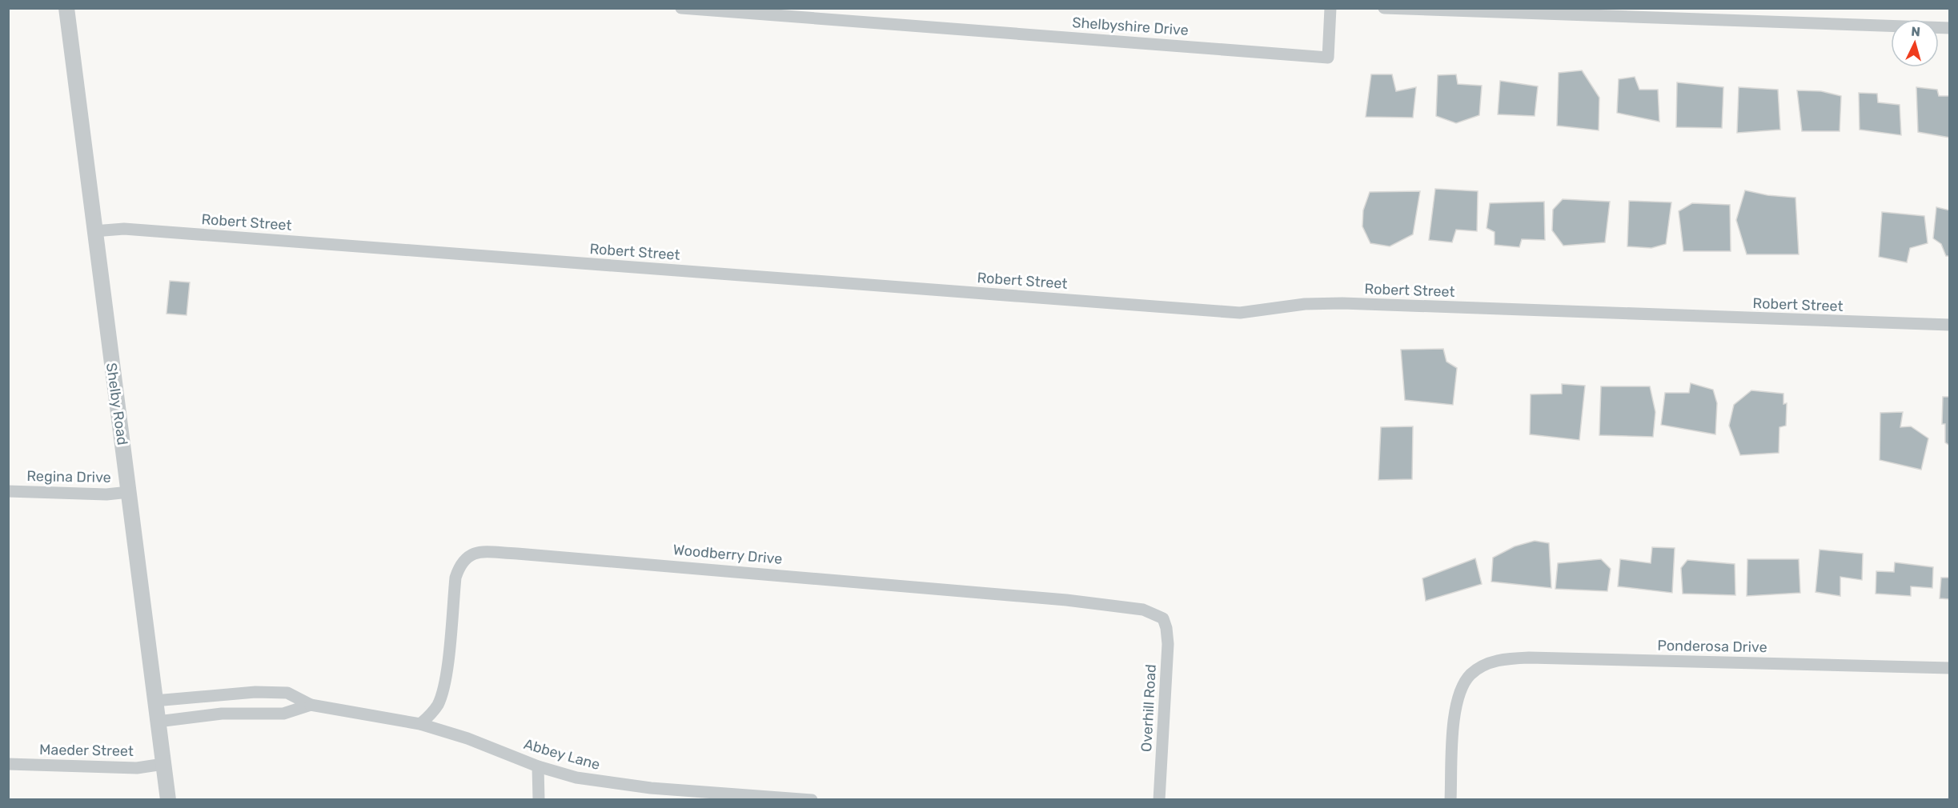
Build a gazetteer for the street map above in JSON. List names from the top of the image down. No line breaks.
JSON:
{"streets":{"street":["Shelbyshire Drive","Robert Street","Shelby Road","Regina Drive","Woodberry Drive","Ponderosa Drive","Overhill Road","Maeder Street","Abbey Lane"]},"crossings":[["Robert Street","Shelby Road"],["Shelby Road","Regina Drive"],["Shelby Road","Maeder Street"],["Shelby Road","Abbey Lane"],["Woodberry Drive","Overhill Road"],["Woodberry Drive","Abbey Lane"]],"north":"top"}
